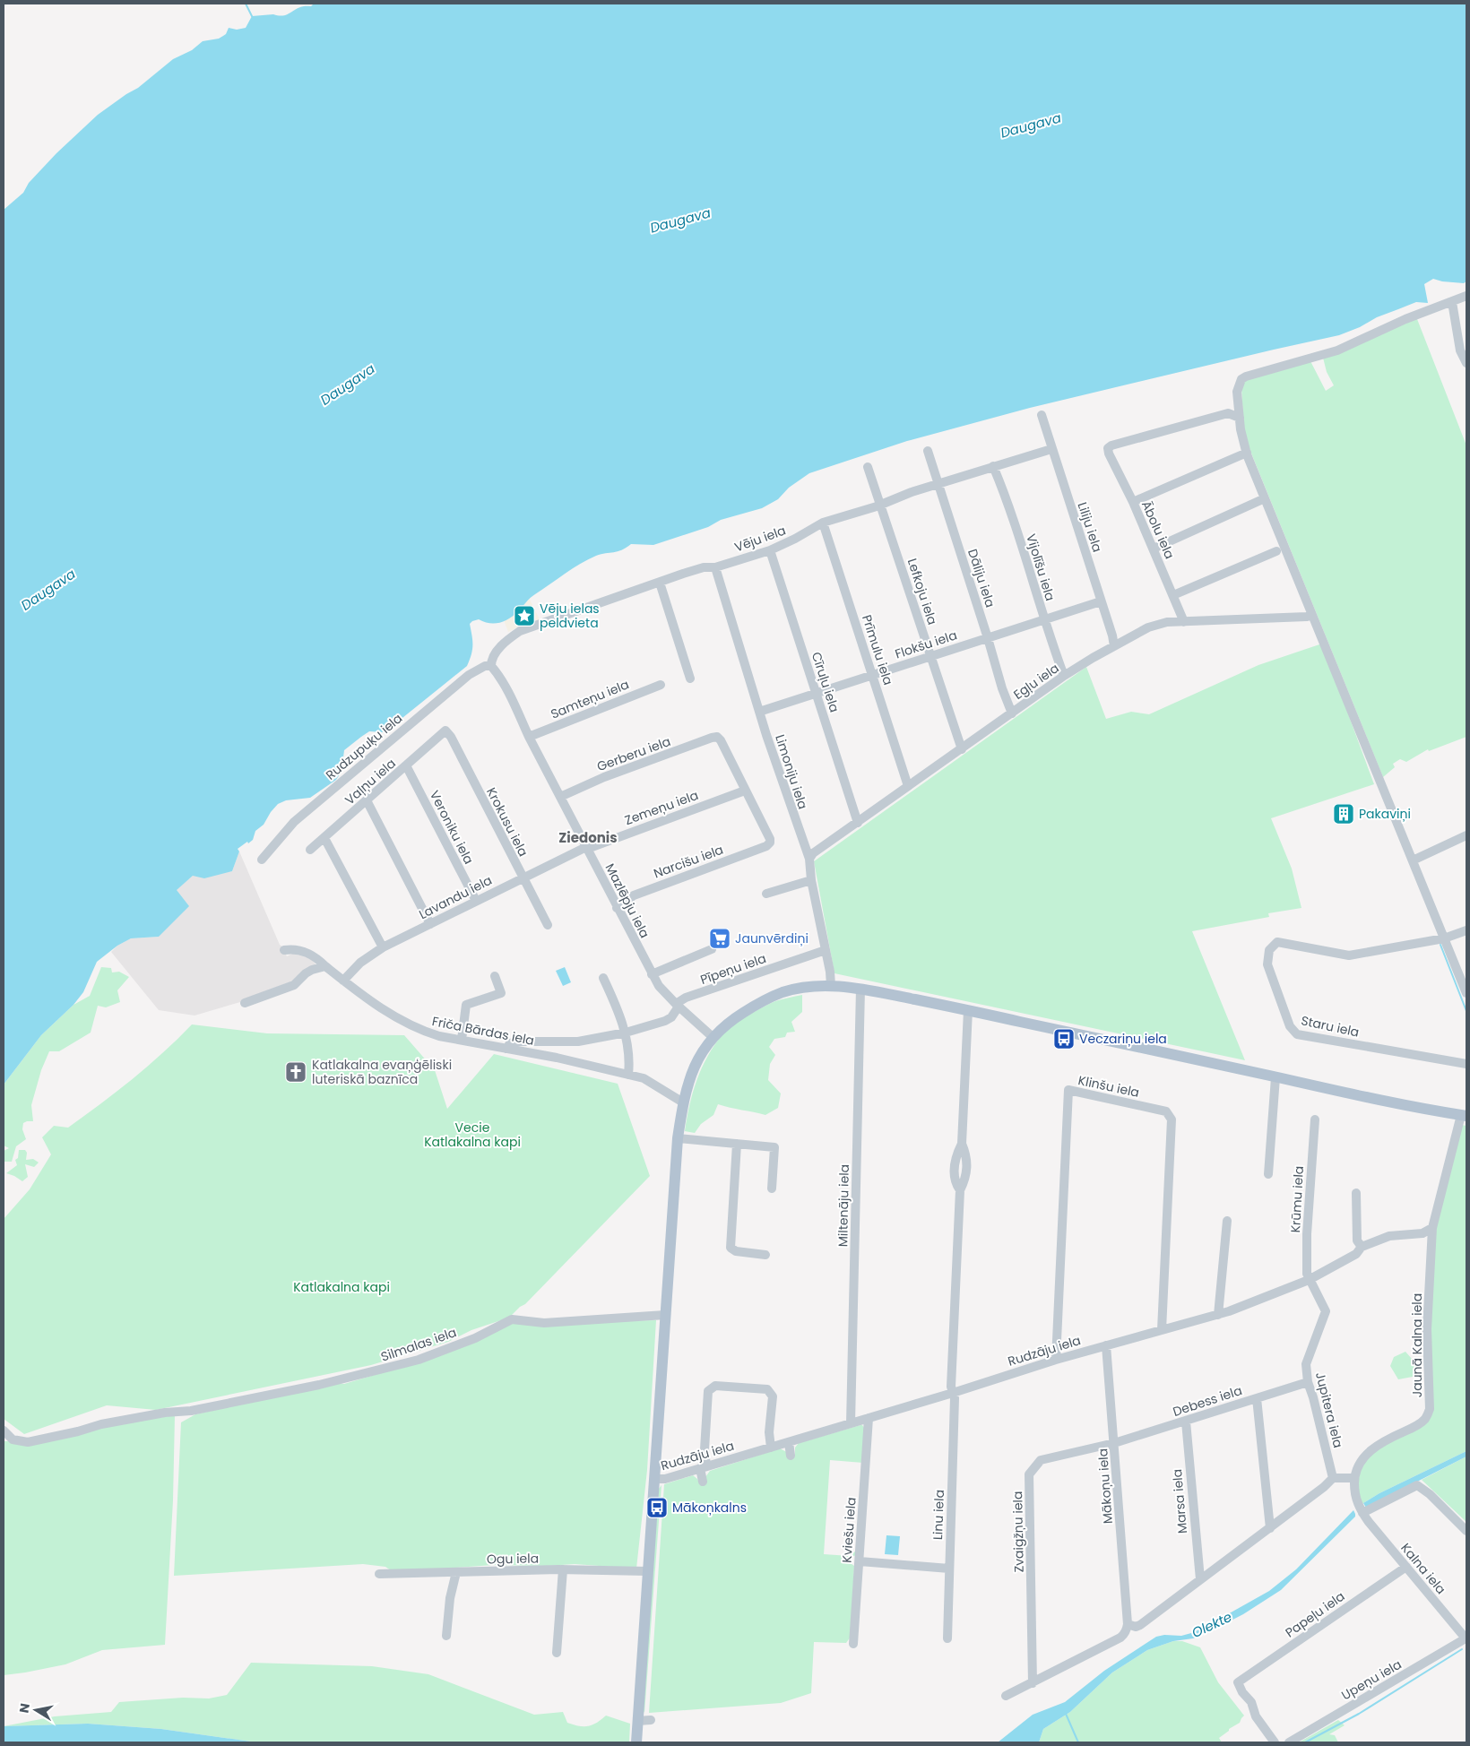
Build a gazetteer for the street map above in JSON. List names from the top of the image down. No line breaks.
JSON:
{"streets":{"street":["Liliju iela","Ābolu iela","Vēju iela","Vijolīšu iela","Dāliju iela","Lefkoju iela","Flokšu iela","Prīmulu iela","Egļu iela","Cīruļu iela","Samteņu iela","Rudzupuķu iela","Gerberu iela","Limoniju iela","Vaļņu iela","Zemeņu iela","Krokusu iela","Veroniku iela","Narcišu iela","Lavandu iela","Mazlēpju iela","Pīpeņu iela","Staru iela","Friča Bārdas iela","Klinšu iela","Krūmu iela","Miltenāju iela","Silmalas iela","Jaunā Kalna iela","Rudzāju iela","Debess iela","Jupitera iela","Mākoņu iela","Marsa iela","Linu iela","Kviešu iela","Zvaigžņu iela","Ogu iela","Kalna iela","Papeļu iela","Upeņu iela"]},"crossings":[["Liliju iela","Vēju iela"],["Liliju iela","Flokšu iela"],["Liliju iela","Egļu iela"],["Ābolu iela","Egļu iela"],["Vēju iela","Vijolīšu iela"],["Vēju iela","Dāliju iela"],["Vēju iela","Lefkoju iela"],["Vēju iela","Prīmulu iela"],["Vēju iela","Cīruļu iela"],["Vēju iela","Rudzupuķu iela"],["Vēju iela","Limoniju iela"],["Vēju iela","Mazlēpju iela"],["Vijolīšu iela","Flokšu iela"],["Vijolīšu iela","Egļu iela"],["Dāliju iela","Flokšu iela"],["Dāliju iela","Egļu iela"],["Lefkoju iela","Flokšu iela"],["Lefkoju iela","Egļu iela"],["Flokšu iela","Prīmulu iela"],["Flokšu iela","Cīruļu iela"],["Flokšu iela","Limoniju iela"],["Prīmulu iela","Egļu iela"],["Egļu iela","Cīruļu iela"],["Egļu iela","Limoniju iela"],["Samteņu iela","Mazlēpju iela"],["Rudzupuķu iela","Mazlēpju iela"],["Gerberu iela","Zemeņu iela"],["Gerberu iela","Narcišu iela"],["Gerberu iela","Mazlēpju iela"],["Limoniju iela","Pīpeņu iela"],["Vaļņu iela","Krokusu iela"],["Vaļņu iela","Veroniku iela"],["Zemeņu iela","Narcišu iela"],["Zemeņu iela","Lavandu iela"],["Zemeņu iela","Mazlēpju iela"],["Krokusu iela","Lavandu iela"],["Veroniku iela","Lavandu iela"],["Narcišu iela","Mazlēpju iela"],["Lavandu iela","Mazlēpju iela"],["Lavandu iela","Friča Bārdas iela"],["Mazlēpju iela","Pīpeņu iela"],["Klinšu iela","Rudzāju iela"],["Krūmu iela","Rudzāju iela"],["Krūmu iela","Jupitera iela"],["Miltenāju iela","Rudzāju iela"],["Jaunā Kalna iela","Rudzāju iela"],["Rudzāju iela","Jupitera iela"],["Rudzāju iela","Mākoņu iela"],["Rudzāju iela","Linu iela"],["Rudzāju iela","Kviešu iela"],["Debess iela","Jupitera iela"],["Debess iela","Mākoņu iela"],["Debess iela","Marsa iela"],["Debess iela","Zvaigžņu iela"],["Mākoņu iela","Zvaigžņu iela"],["Kalna iela","Papeļu iela"],["Kalna iela","Upeņu iela"]],"districts":["Ziedonis"],"water":["Daugava","Olekte"],"parks":["Vecie Katlakalna kapi","Katlakalna kapi"],"places":{"place":["Vēju ielas peldvieta"],"building":["Pakaviņi"],"supermarket":["Jaunvērdiņi"],"bus stop":["Veczariņu iela","Mākoņkalns"],"church":["Katlakalna evaņģēliski luteriskā baznīca"]},"north":"left"}
